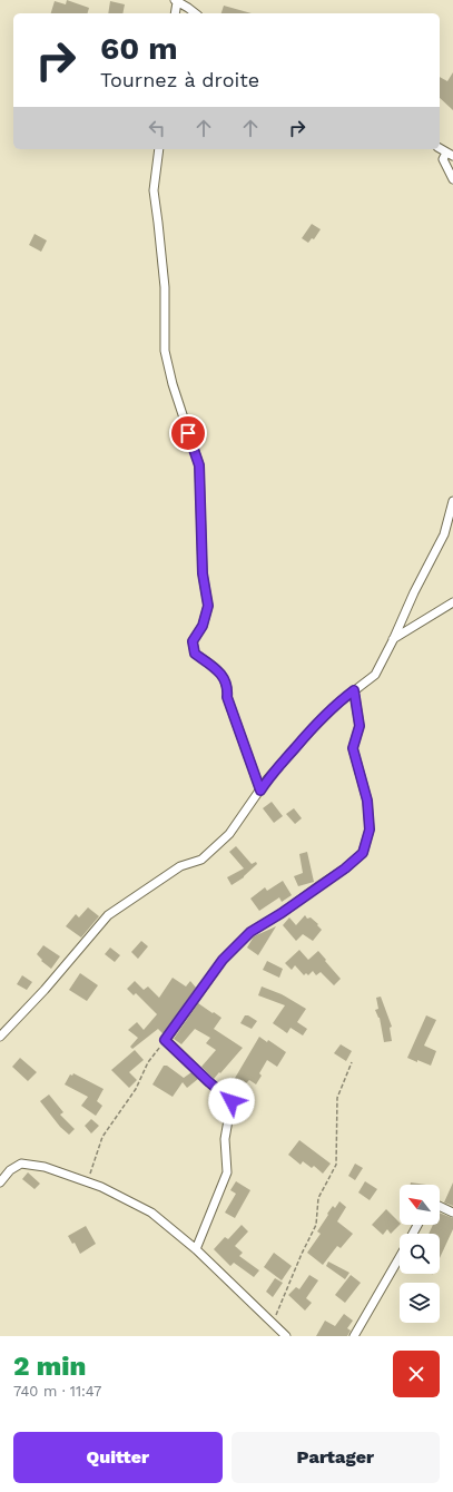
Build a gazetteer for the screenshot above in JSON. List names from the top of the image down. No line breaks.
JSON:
{"north":"top left","page":{"turn":["60 m","Tournez à droite"],"heading":["2 min","740 m · 11:47"],"buttons":["Quitter","Partager"]}}
